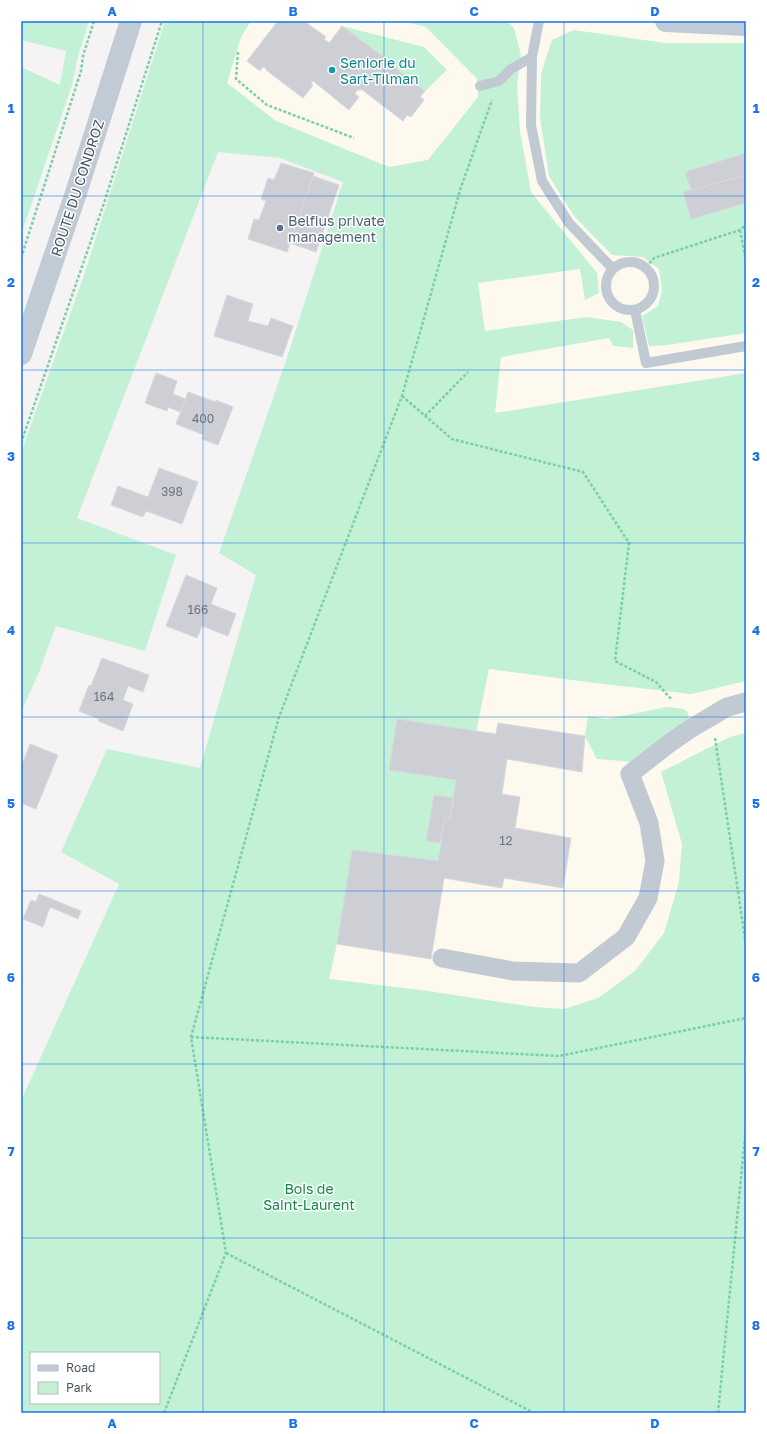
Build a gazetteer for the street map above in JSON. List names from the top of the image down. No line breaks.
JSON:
{"streets":{"main road":["ROUTE DU CONDROZ"]},"parks":["Bois de Saint-Laurent"],"places":["Seniorie du Sart-Tilman","Belfius private management"],"house_numbers":["400","398","166","164","12"],"legend":["Road","Park"],"grid":{"columns":["A","B","C","D"],"rows":["1","2","3","4","5","6","7","8"]}}
